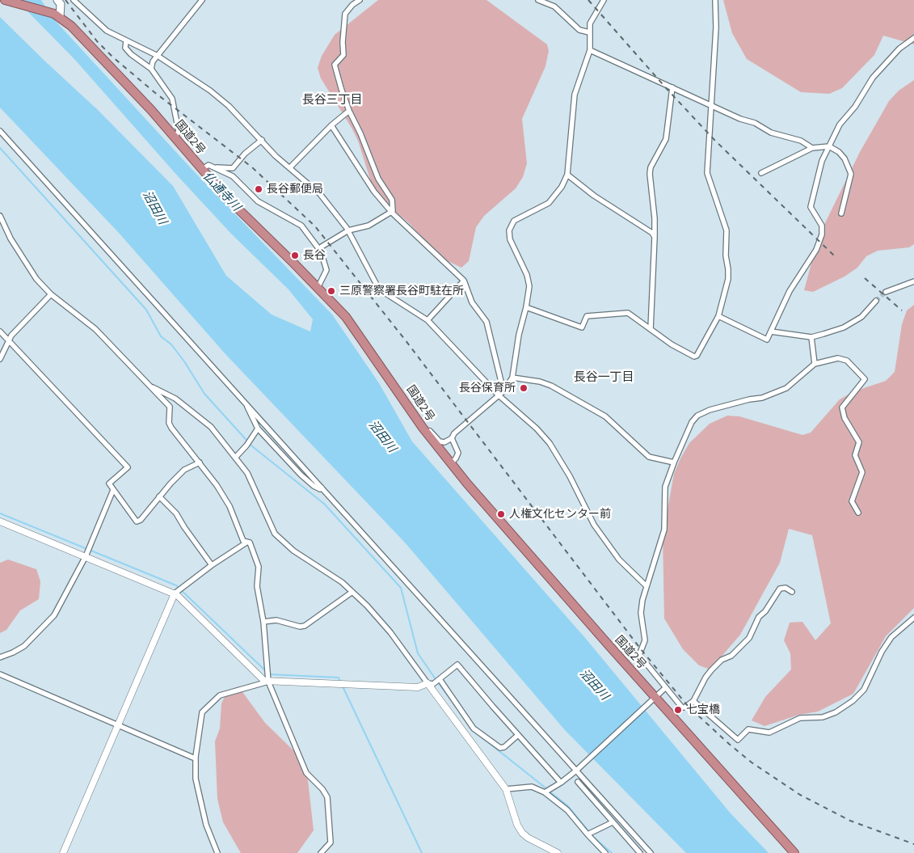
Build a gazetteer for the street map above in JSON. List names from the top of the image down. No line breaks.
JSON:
{"streets":{"highway":["国道2号"]},"districts":["長谷三丁目","長谷一丁目"],"water":["仏通寺川","沼田川"],"places":["長谷郵便局","長谷","三原警察署長谷町駐在所","長谷保育所","人権文化センター前","七宝橋"]}
